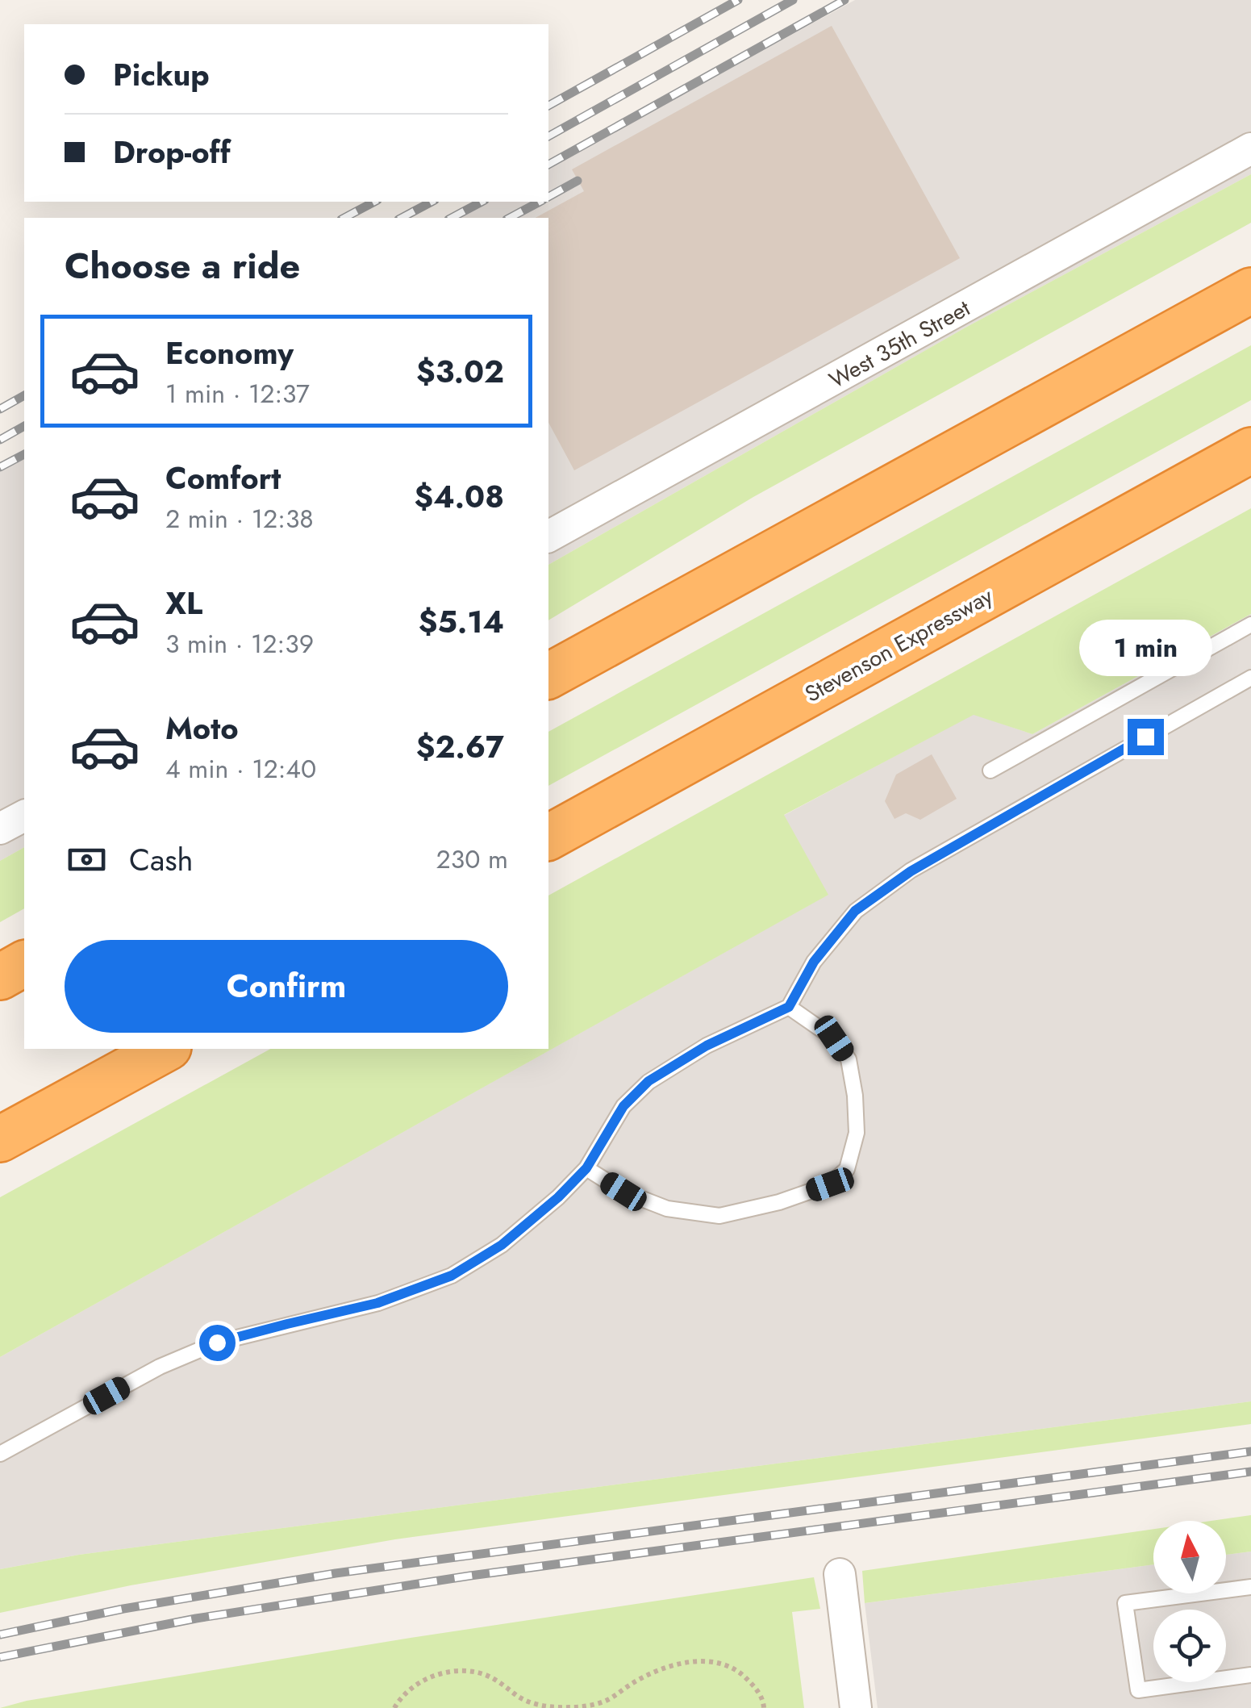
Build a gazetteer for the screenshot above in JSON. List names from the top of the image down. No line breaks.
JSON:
{"streets":{"highway":["Stevenson Expressway"],"street":["West 35th Street"]},"north":"top","page":{"banner":["Pickup","Drop-off"],"heading":"Choose a ride","list":[{"name":"Economy","note":"1 min · 12:37","value":"$3.02"},{"name":"Comfort","note":"2 min · 12:38","value":"$4.08"},{"name":"XL","note":"3 min · 12:39","value":"$5.14"},{"name":"Moto","note":"4 min · 12:40","value":"$2.67"}],"bubble":"1 min","pay":["Cash","230 m"],"buttons":"Confirm"}}
